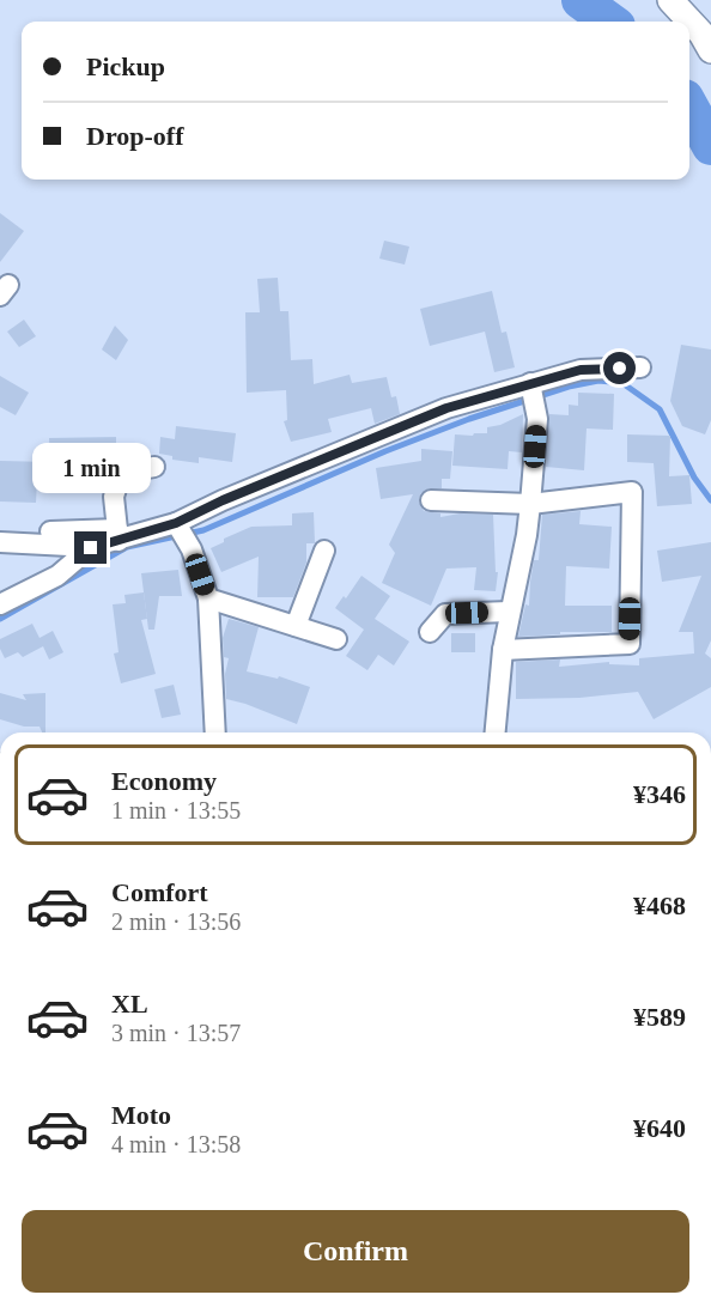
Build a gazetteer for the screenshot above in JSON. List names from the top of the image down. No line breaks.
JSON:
{"page":{"banner":["Pickup","Drop-off"],"bubble":"1 min","list":[{"name":"Economy","note":"1 min · 13:55","value":"¥346"},{"name":"Comfort","note":"2 min · 13:56","value":"¥468"},{"name":"XL","note":"3 min · 13:57","value":"¥589"},{"name":"Moto","note":"4 min · 13:58","value":"¥640"}],"buttons":"Confirm"}}
